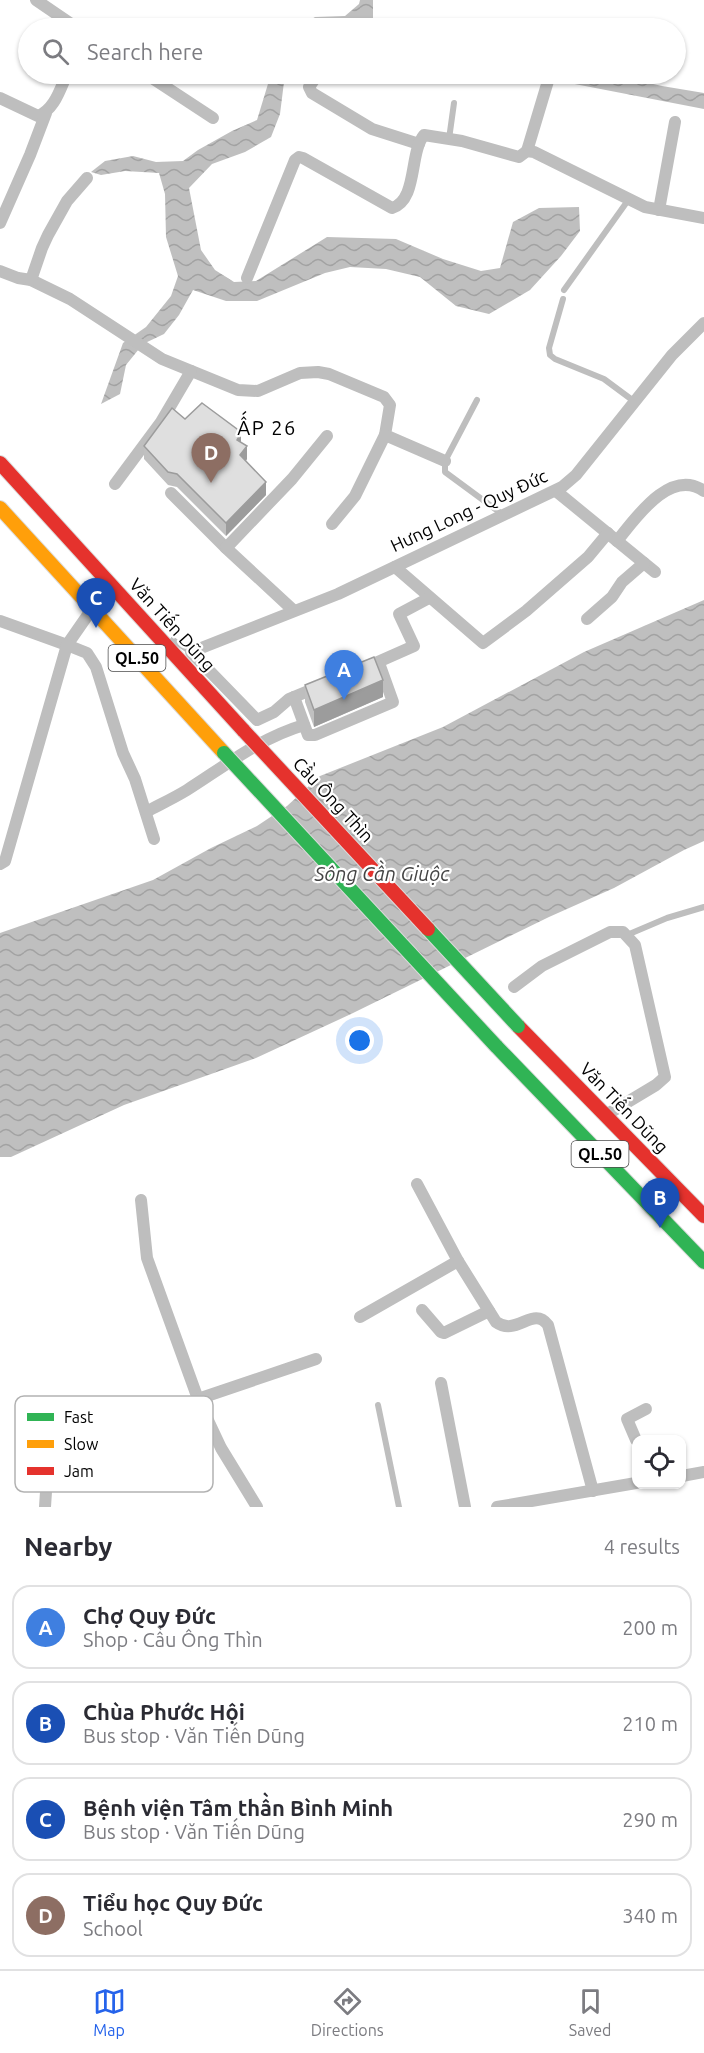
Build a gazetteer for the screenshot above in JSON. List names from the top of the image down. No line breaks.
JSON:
{"streets":{"highway":["Văn Tiến Dũng","QL.50","Cầu Ông Thìn"],"street":["Hưng Long - Quy Đức"]},"crossings":[["Văn Tiến Dũng","Cầu Ông Thìn"]],"districts":["ẤP 26"],"water":["Sông Cần Giuộc"],"legend":["Fast","Slow","Jam"],"page":{"search":"Search here","pins":["D","C","A","B"],"heading":["Nearby","4 results"],"list":[{"mark":"A","name":"Chợ Quy Đức","note":"Shop · Cầu Ông Thìn","value":"200 m"},{"mark":"B","name":"Chùa Phước Hội","note":"Bus stop · Văn Tiến Dũng","value":"210 m"},{"mark":"C","name":"Bệnh viện Tâm thần Bình Minh","note":"Bus stop · Văn Tiến Dũng","value":"290 m"},{"mark":"D","name":"Tiểu học Quy Đức","note":"School","value":"340 m"}],"nav":["Map","Directions","Saved"]}}
